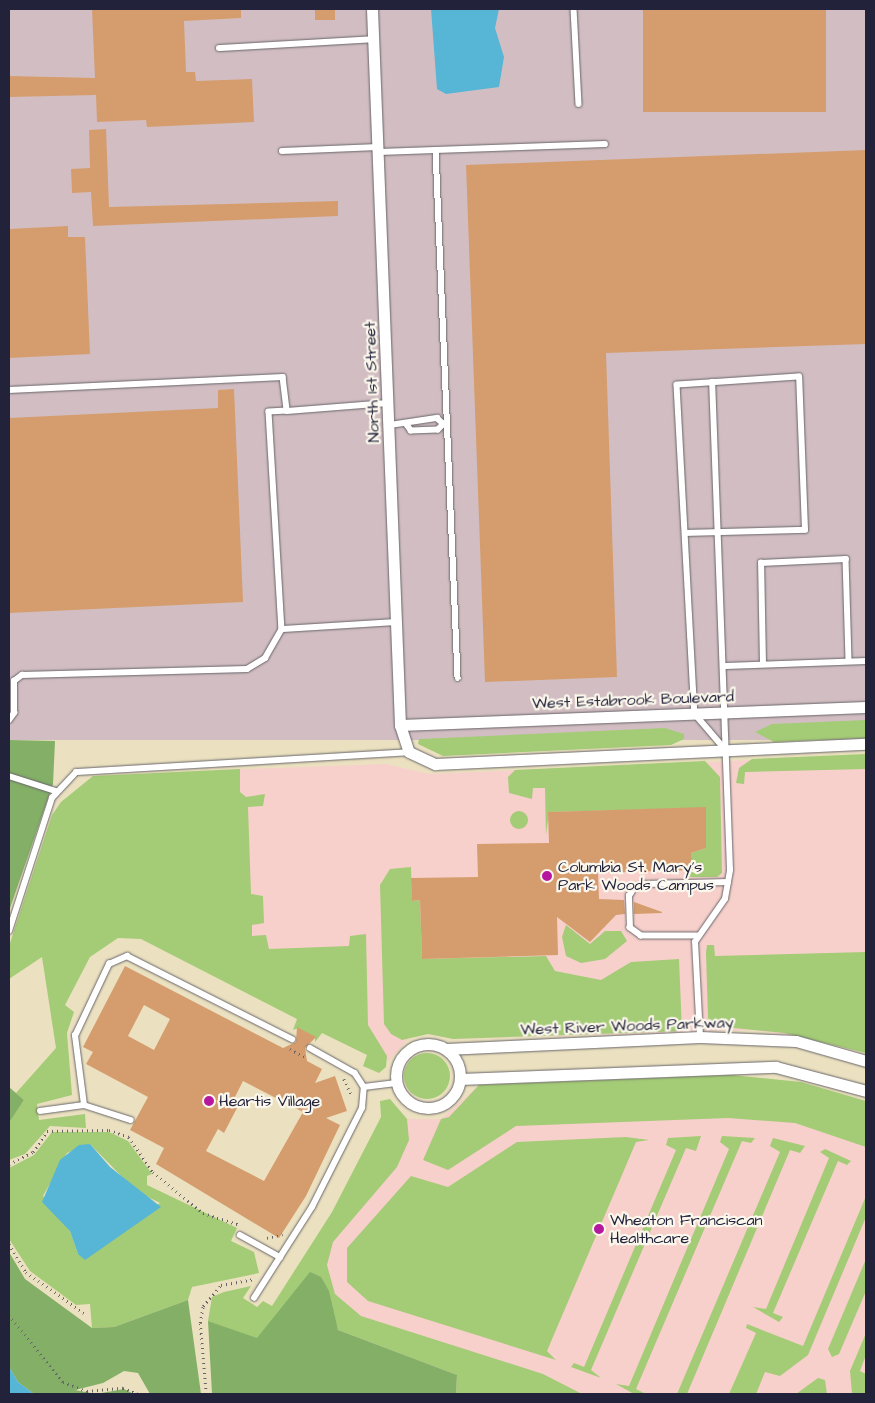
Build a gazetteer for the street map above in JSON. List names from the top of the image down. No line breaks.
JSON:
{"streets":{"street":["North 1st Street","West Estabrook Boulevard","West River Woods Parkway"]},"crossings":[["North 1st Street","West Estabrook Boulevard"]],"places":["Columbia St. Mary's Park Woods Campus","Heartis Village","Wheaton Franciscan Healthcare"]}
